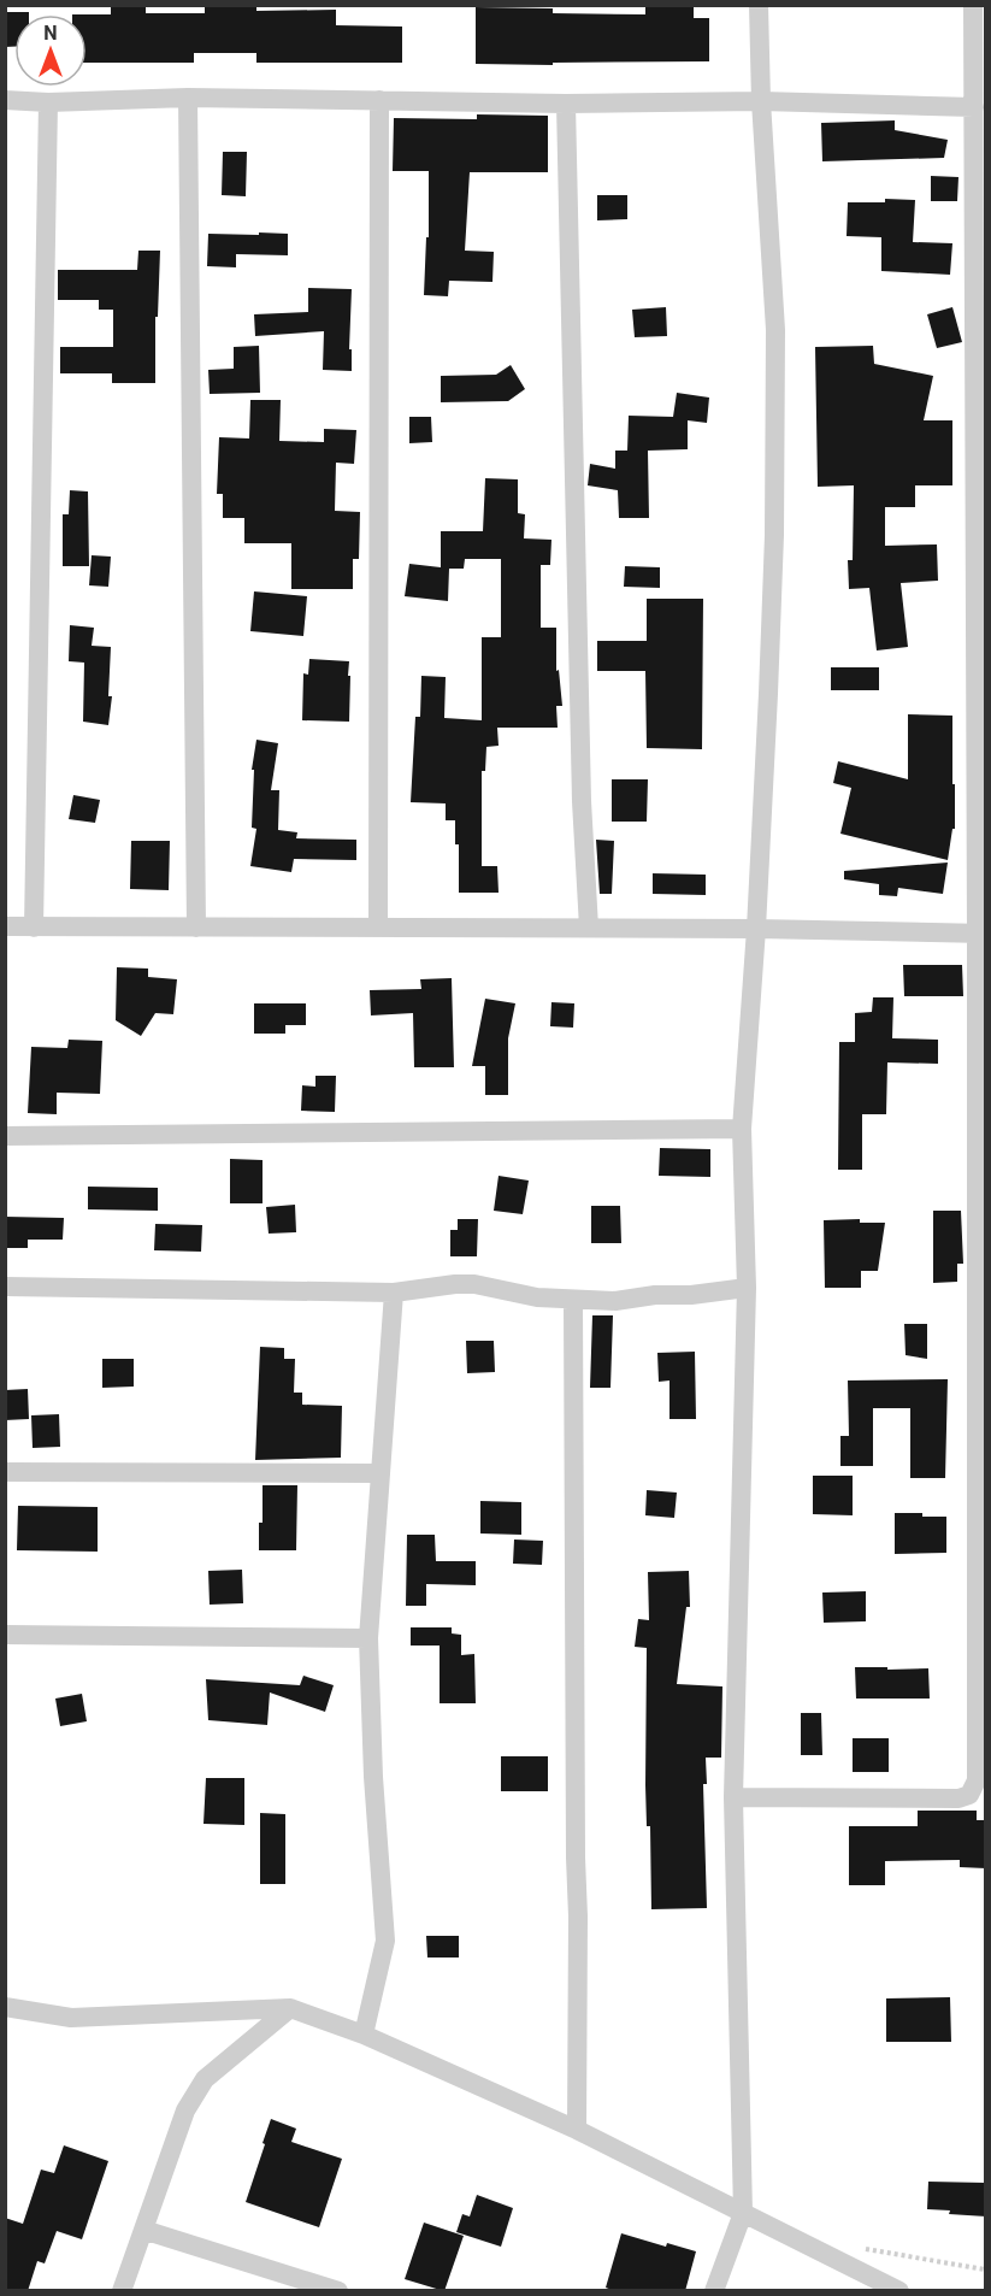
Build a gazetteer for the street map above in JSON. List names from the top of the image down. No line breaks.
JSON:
{"north":"top"}
